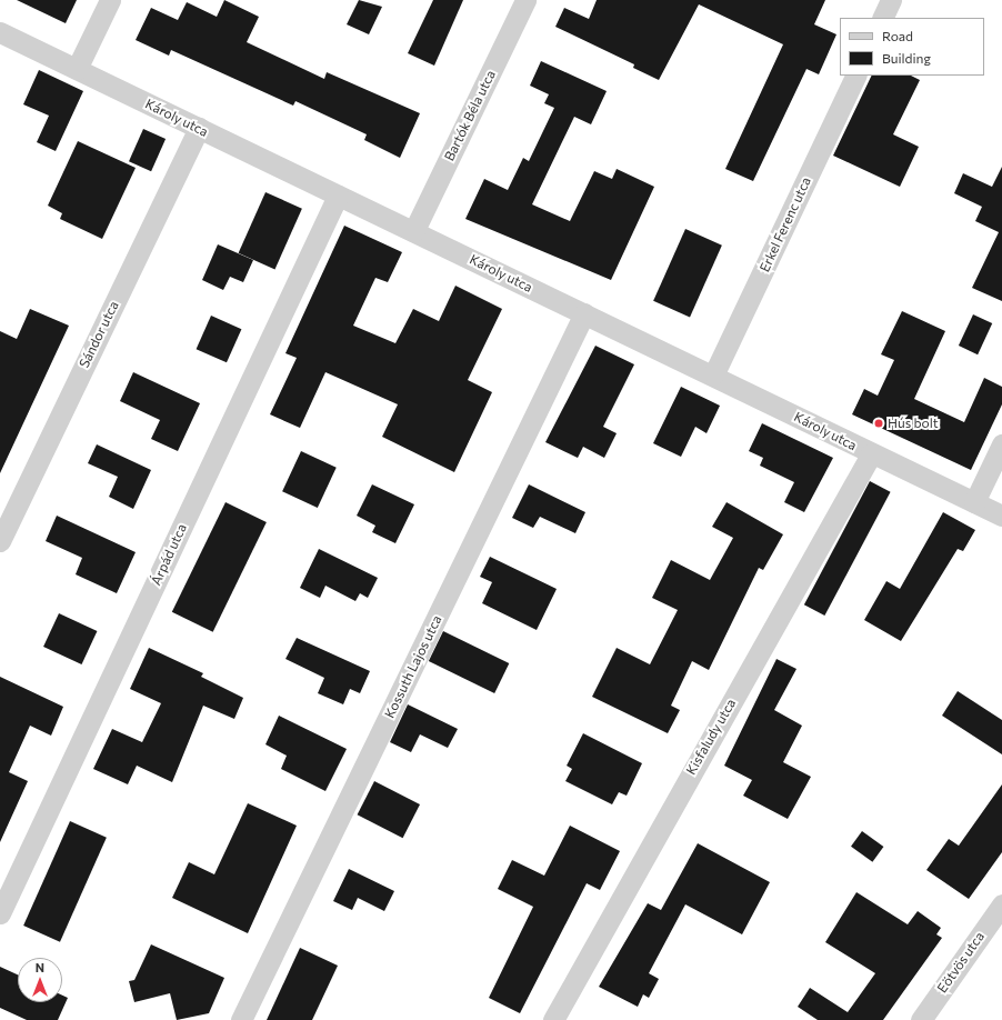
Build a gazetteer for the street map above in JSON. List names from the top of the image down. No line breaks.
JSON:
{"streets":{"street":["Bartók Béla utca","Károly utca","Erkel Ferenc utca","Sándor utca","Árpád utca","Kossuth Lajos utca","Kisfaludy utca","Eötvös utca"]},"crossings":[["Bartók Béla utca","Károly utca"],["Károly utca","Erkel Ferenc utca"],["Károly utca","Sándor utca"],["Károly utca","Árpád utca"],["Károly utca","Kossuth Lajos utca"],["Károly utca","Kisfaludy utca"]],"places":["Hús bolt"],"legend":["Road","Building"],"north":"top"}
